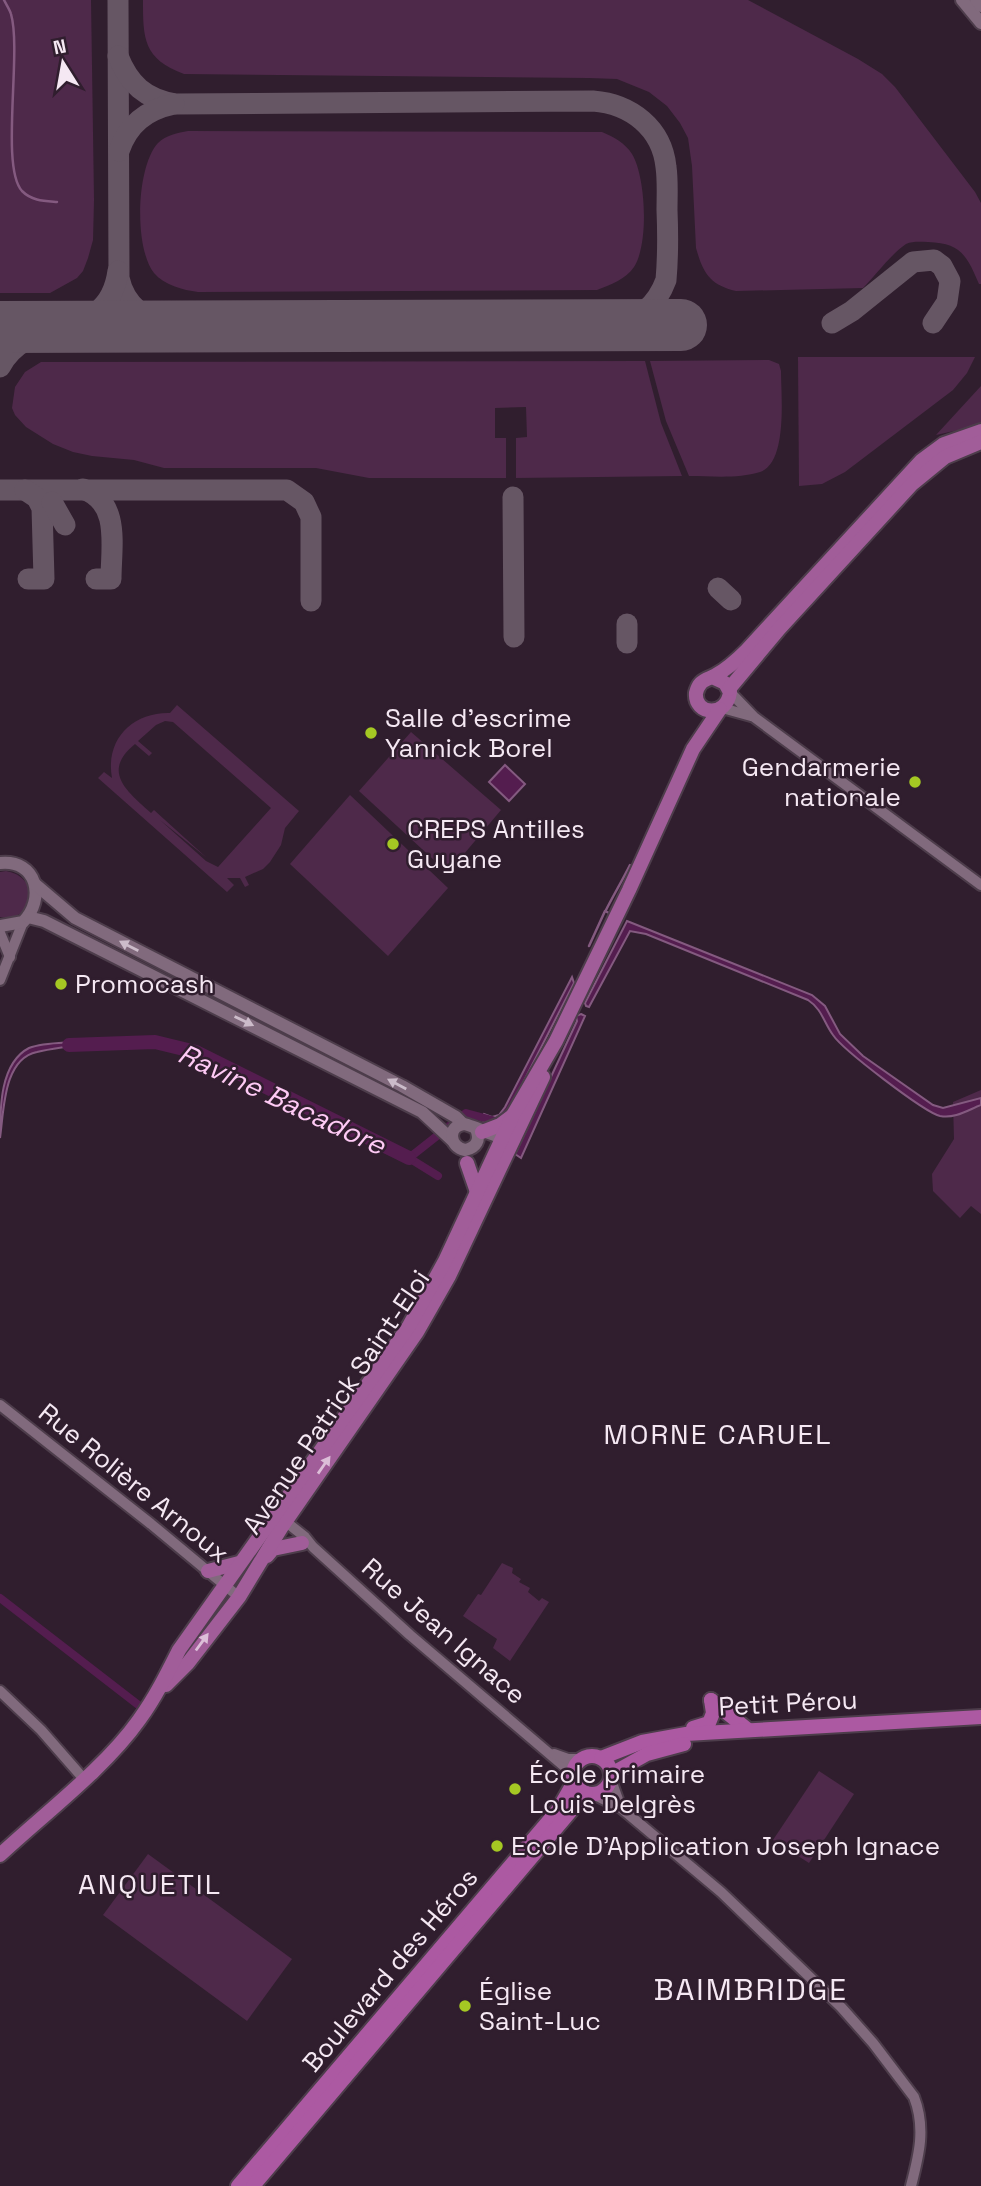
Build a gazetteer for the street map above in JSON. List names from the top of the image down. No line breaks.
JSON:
{"streets":{"highway":["Petit Pérou","Boulevard des Héros"],"main road":["Avenue Patrick Saint-Eloi"],"street":["Rue Rolière Arnoux","Rue Jean Ignace"]},"crossings":[["Avenue Patrick Saint-Eloi","Rue Rolière Arnoux"],["Avenue Patrick Saint-Eloi","Rue Jean Ignace"],["Rue Jean Ignace","Petit Pérou"],["Rue Jean Ignace","Boulevard des Héros"],["Petit Pérou","Boulevard des Héros"]],"districts":["MORNE CARUEL","ANQUETIL","BAIMBRIDGE"],"water":["Ravine Bacadore"],"places":["Salle d'escrime Yannick Borel","Gendarmerie nationale","CREPS Antilles Guyane","Promocash","École primaire Louis Delgrès","Ecole D'Application Joseph Ignace","Église Saint-Luc"],"north":"top"}
